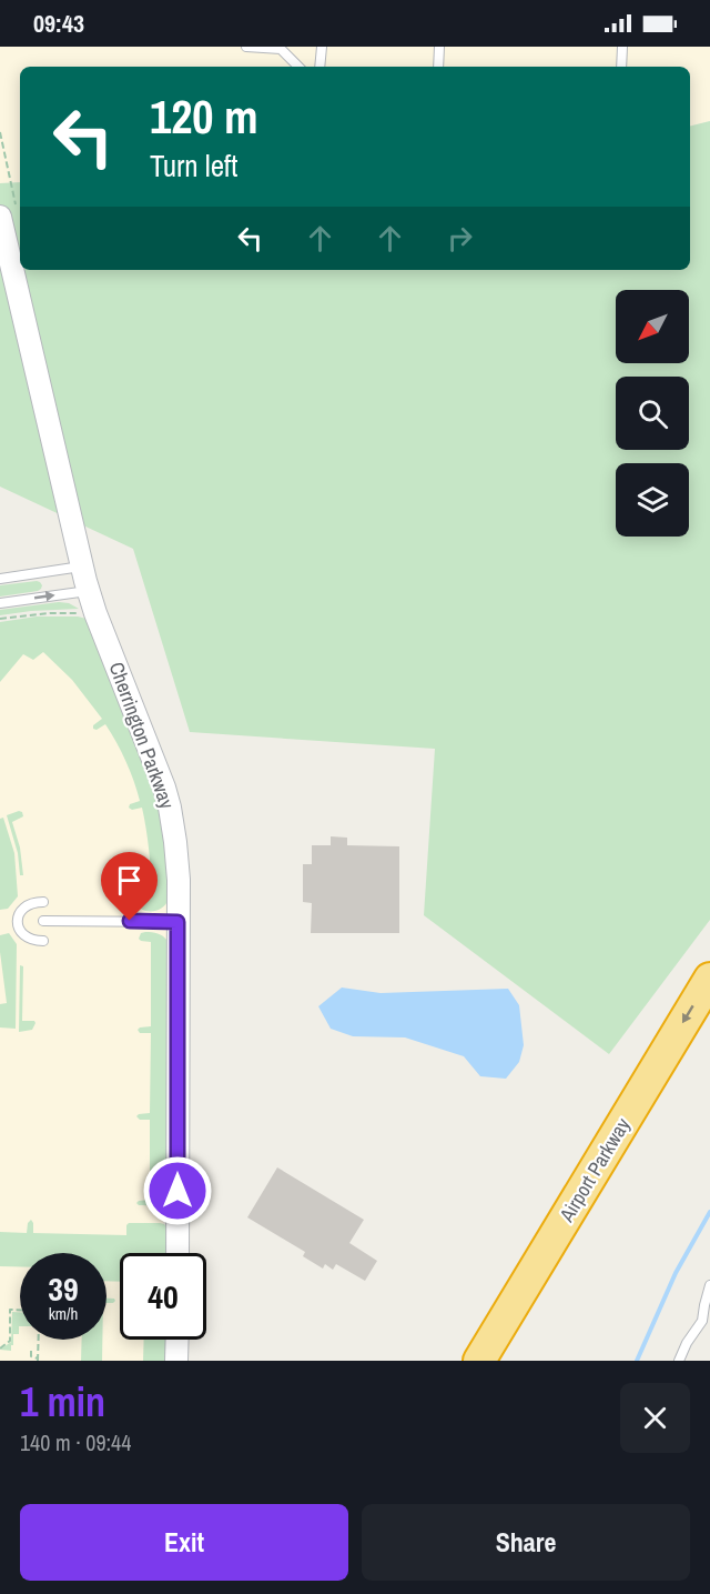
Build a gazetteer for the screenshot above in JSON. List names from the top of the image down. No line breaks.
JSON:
{"streets":{"highway":["Airport Parkway"],"street":["Cherrington Parkway"]},"north":"bottom left","page":{"status":"09:43","turn":["120 m","Turn left"],"speed":"39 km/h","limit":"40","heading":["1 min","140 m · 09:44"],"buttons":["Exit","Share"]}}
